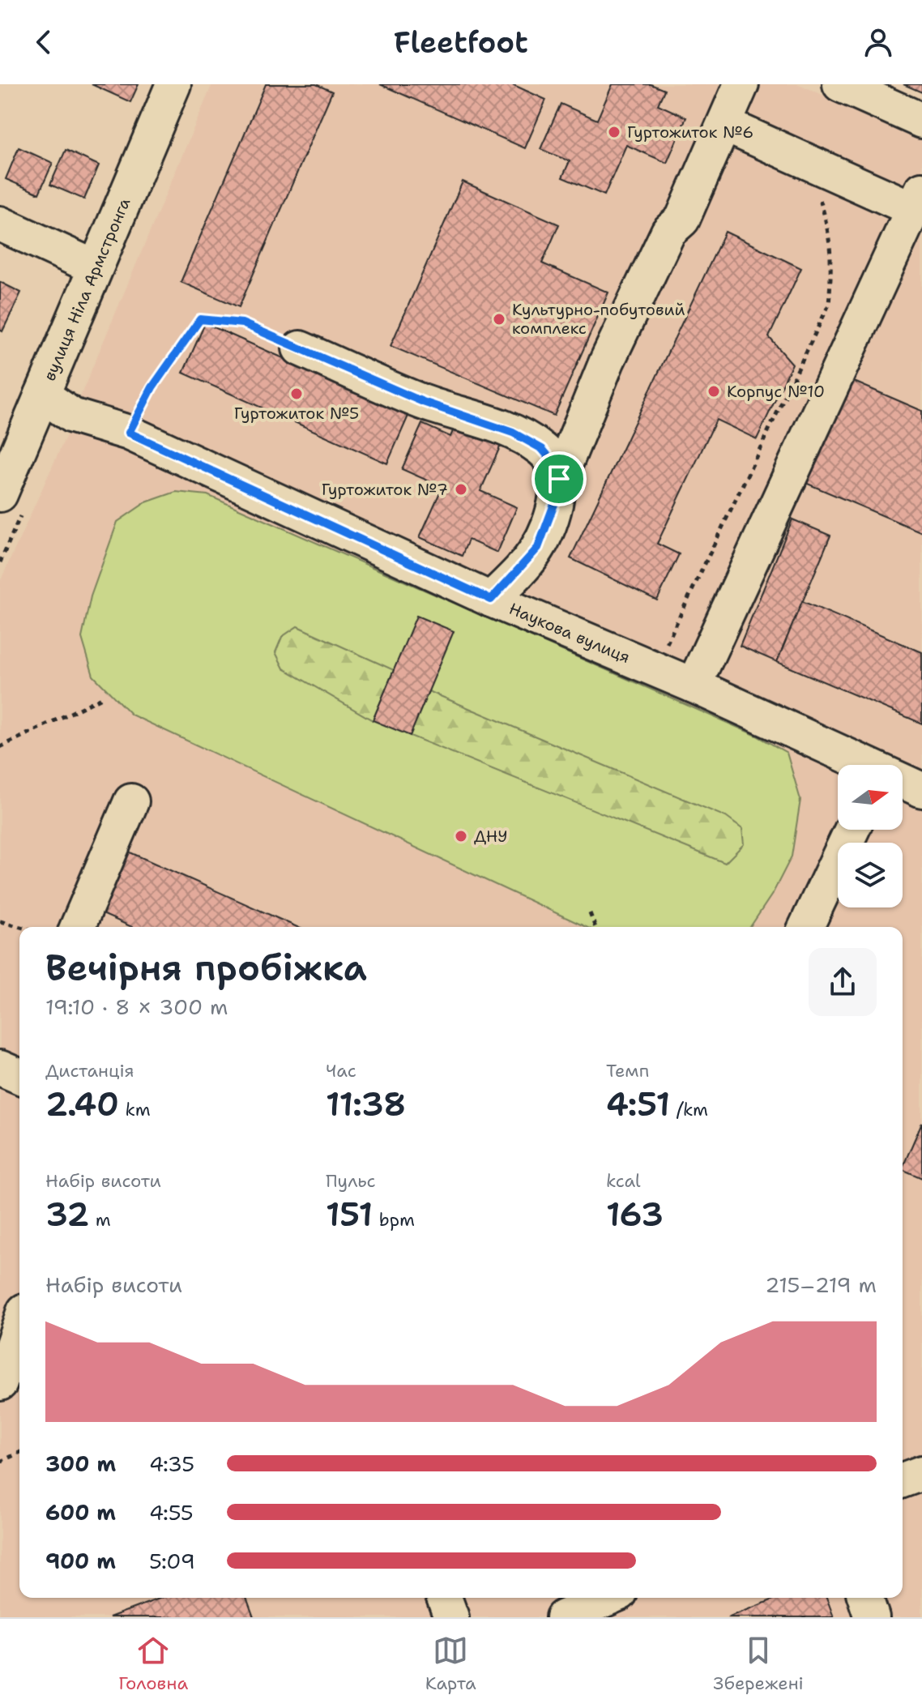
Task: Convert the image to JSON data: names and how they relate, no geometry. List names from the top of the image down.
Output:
{
  "streets": {
    "street": ["вулиця Ніла Армстронга", "Наукова вулиця"]
  },
  "crossings": [
    ["вулиця Ніла Армстронга", "Наукова вулиця"]
  ],
  "places": [
    "Гуртожиток №6",
    "Культурно-побутовий комплекс",
    "Корпус №10",
    "Гуртожиток №5",
    "Гуртожиток №7",
    "ДНУ"
  ],
  "north": "right",
  "page": {
    "header": "Fleetfoot",
    "heading": ["Вечірня пробіжка", "19:10 · 8 × 300 m"],
    "stats": [
      ["Дистанція", "2.40 km"],
      ["Час", "11:38"],
      ["Темп", "4:51 /km"],
      ["Набір висоти", "32 m"],
      ["Пульс", "151 bpm"],
      ["kcal", "163"]
    ],
    "chart": ["Набір висоти", "215–219 m"],
    "list": [
      {
        "name": "300 m",
        "note": "4:35"
      },
      {
        "name": "600 m",
        "note": "4:55"
      },
      {
        "name": "900 m",
        "note": "5:09"
      }
    ],
    "tabs": ["Головна", "Карта", "Збережені"]
  }
}
